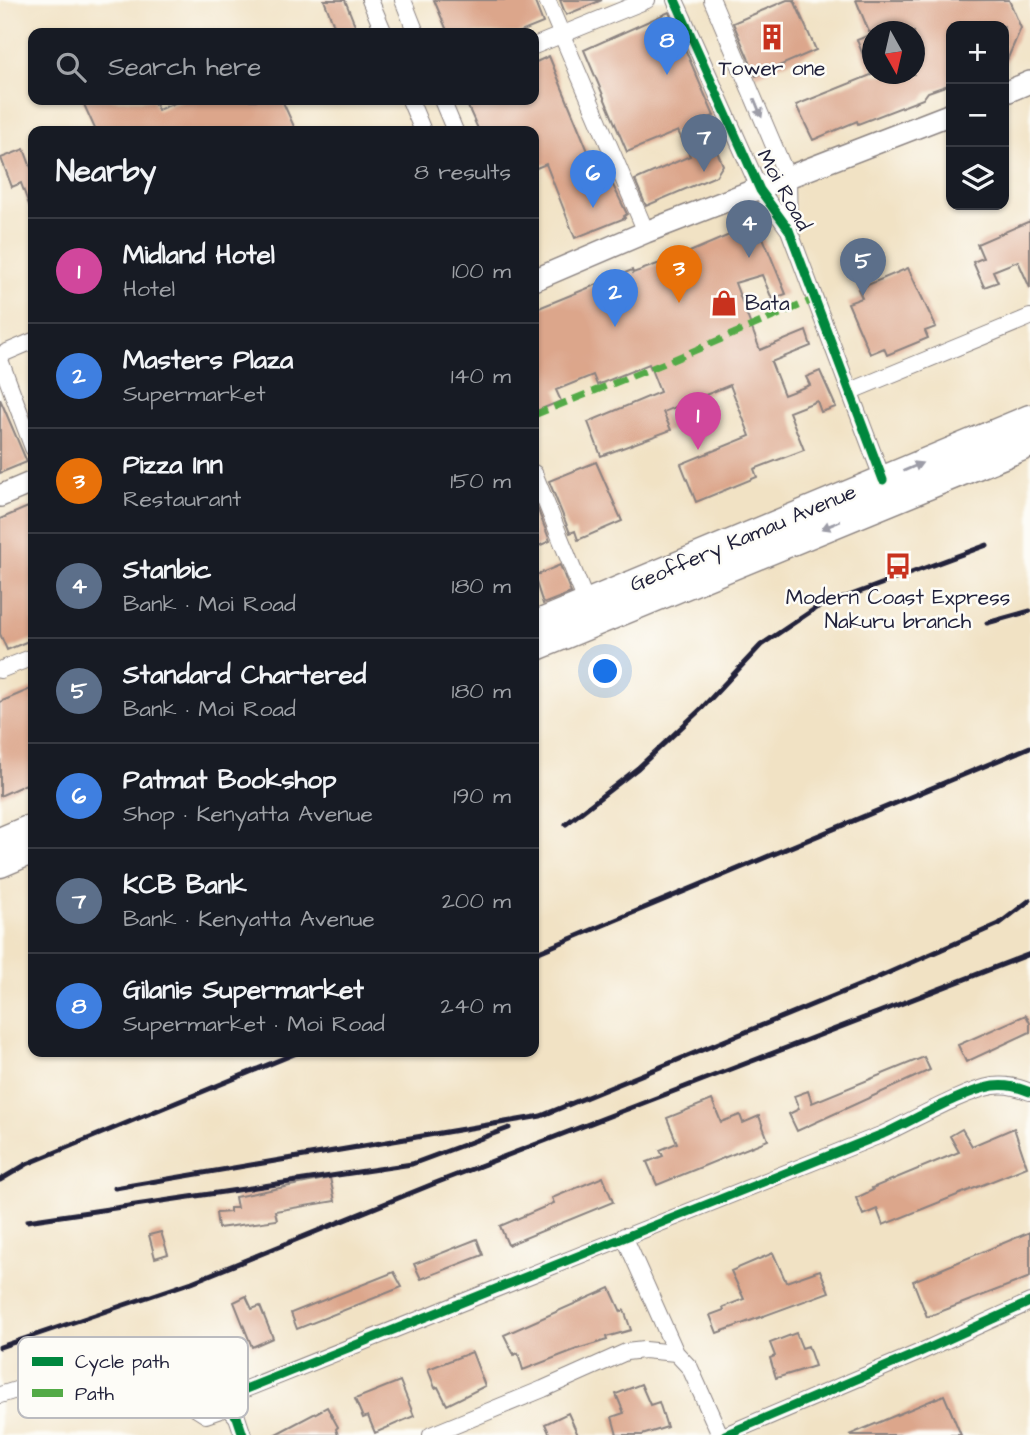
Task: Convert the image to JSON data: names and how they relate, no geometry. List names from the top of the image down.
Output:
{
  "streets": {
    "highway": ["Geoffery Kamau Avenue"],
    "street": ["Moi Road"]
  },
  "crossings": [
    ["Moi Road", "Geoffery Kamau Avenue"]
  ],
  "places": {
    "building": ["Tower one"],
    "shop": ["Bata"],
    "bus stop": ["Modern Coast Express Nakuru branch"]
  },
  "legend": ["Cycle path", "Path"],
  "north": "bottom",
  "page": {
    "pins": [
      "8",
      "7",
      "6",
      "4",
      "5",
      "3",
      "2",
      "1"
    ],
    "map_buttons": ["+", "−"],
    "search": "Search here",
    "heading": ["Nearby", "8 results"],
    "list": [
      {
        "mark": "1",
        "name": "Midland Hotel",
        "note": "Hotel",
        "value": "100 m"
      },
      {
        "mark": "2",
        "name": "Masters Plaza",
        "note": "Supermarket",
        "value": "140 m"
      },
      {
        "mark": "3",
        "name": "Pizza Inn",
        "note": "Restaurant",
        "value": "150 m"
      },
      {
        "mark": "4",
        "name": "Stanbic",
        "note": "Bank · Moi Road",
        "value": "180 m"
      },
      {
        "mark": "5",
        "name": "Standard Chartered",
        "note": "Bank · Moi Road",
        "value": "180 m"
      },
      {
        "mark": "6",
        "name": "Patmat Bookshop",
        "note": "Shop · Kenyatta Avenue",
        "value": "190 m"
      },
      {
        "mark": "7",
        "name": "KCB Bank",
        "note": "Bank · Kenyatta Avenue",
        "value": "200 m"
      },
      {
        "mark": "8",
        "name": "Gilanis Supermarket",
        "note": "Supermarket · Moi Road",
        "value": "240 m"
      }
    ]
  }
}
